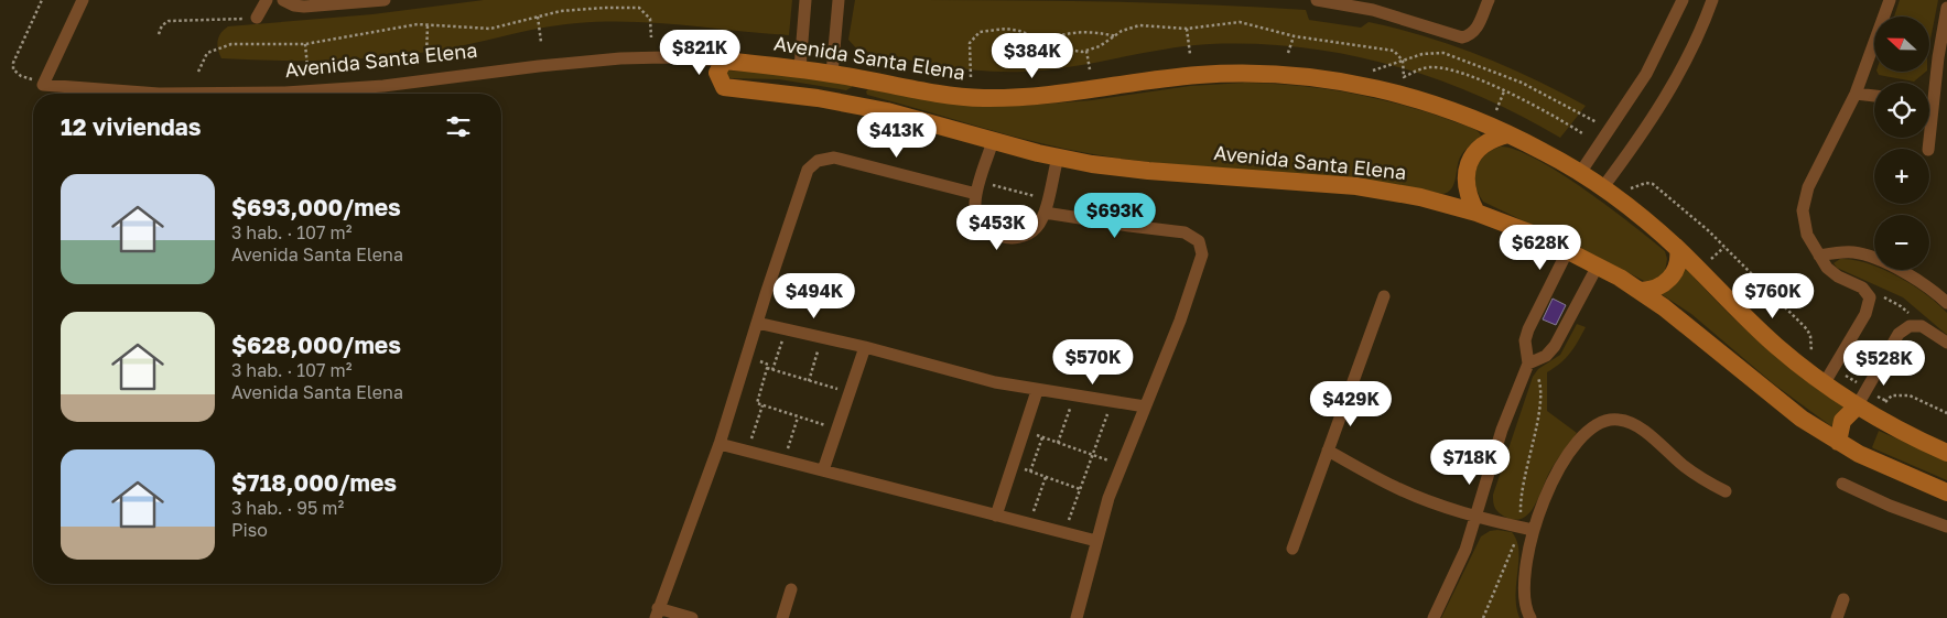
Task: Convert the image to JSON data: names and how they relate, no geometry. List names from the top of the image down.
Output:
{
  "streets": {
    "street": ["Avenida Santa Elena"]
  },
  "north": "left",
  "page": {
    "map_buttons": ["+", "−"],
    "price": [
      "$821K",
      "$384K",
      "$413K",
      "$693K",
      "$453K",
      "$628K",
      "$494K",
      "$760K",
      "$570K",
      "$528K",
      "$429K",
      "$718K"
    ],
    "heading": "12 viviendas",
    "list": [
      {
        "name": "$693,000/mes",
        "note": "3 hab. · 107 m² · Avenida Santa Elena"
      },
      {
        "name": "$628,000/mes",
        "note": "3 hab. · 107 m² · Avenida Santa Elena"
      },
      {
        "name": "$718,000/mes",
        "note": "3 hab. · 95 m² · Piso"
      }
    ]
  }
}
